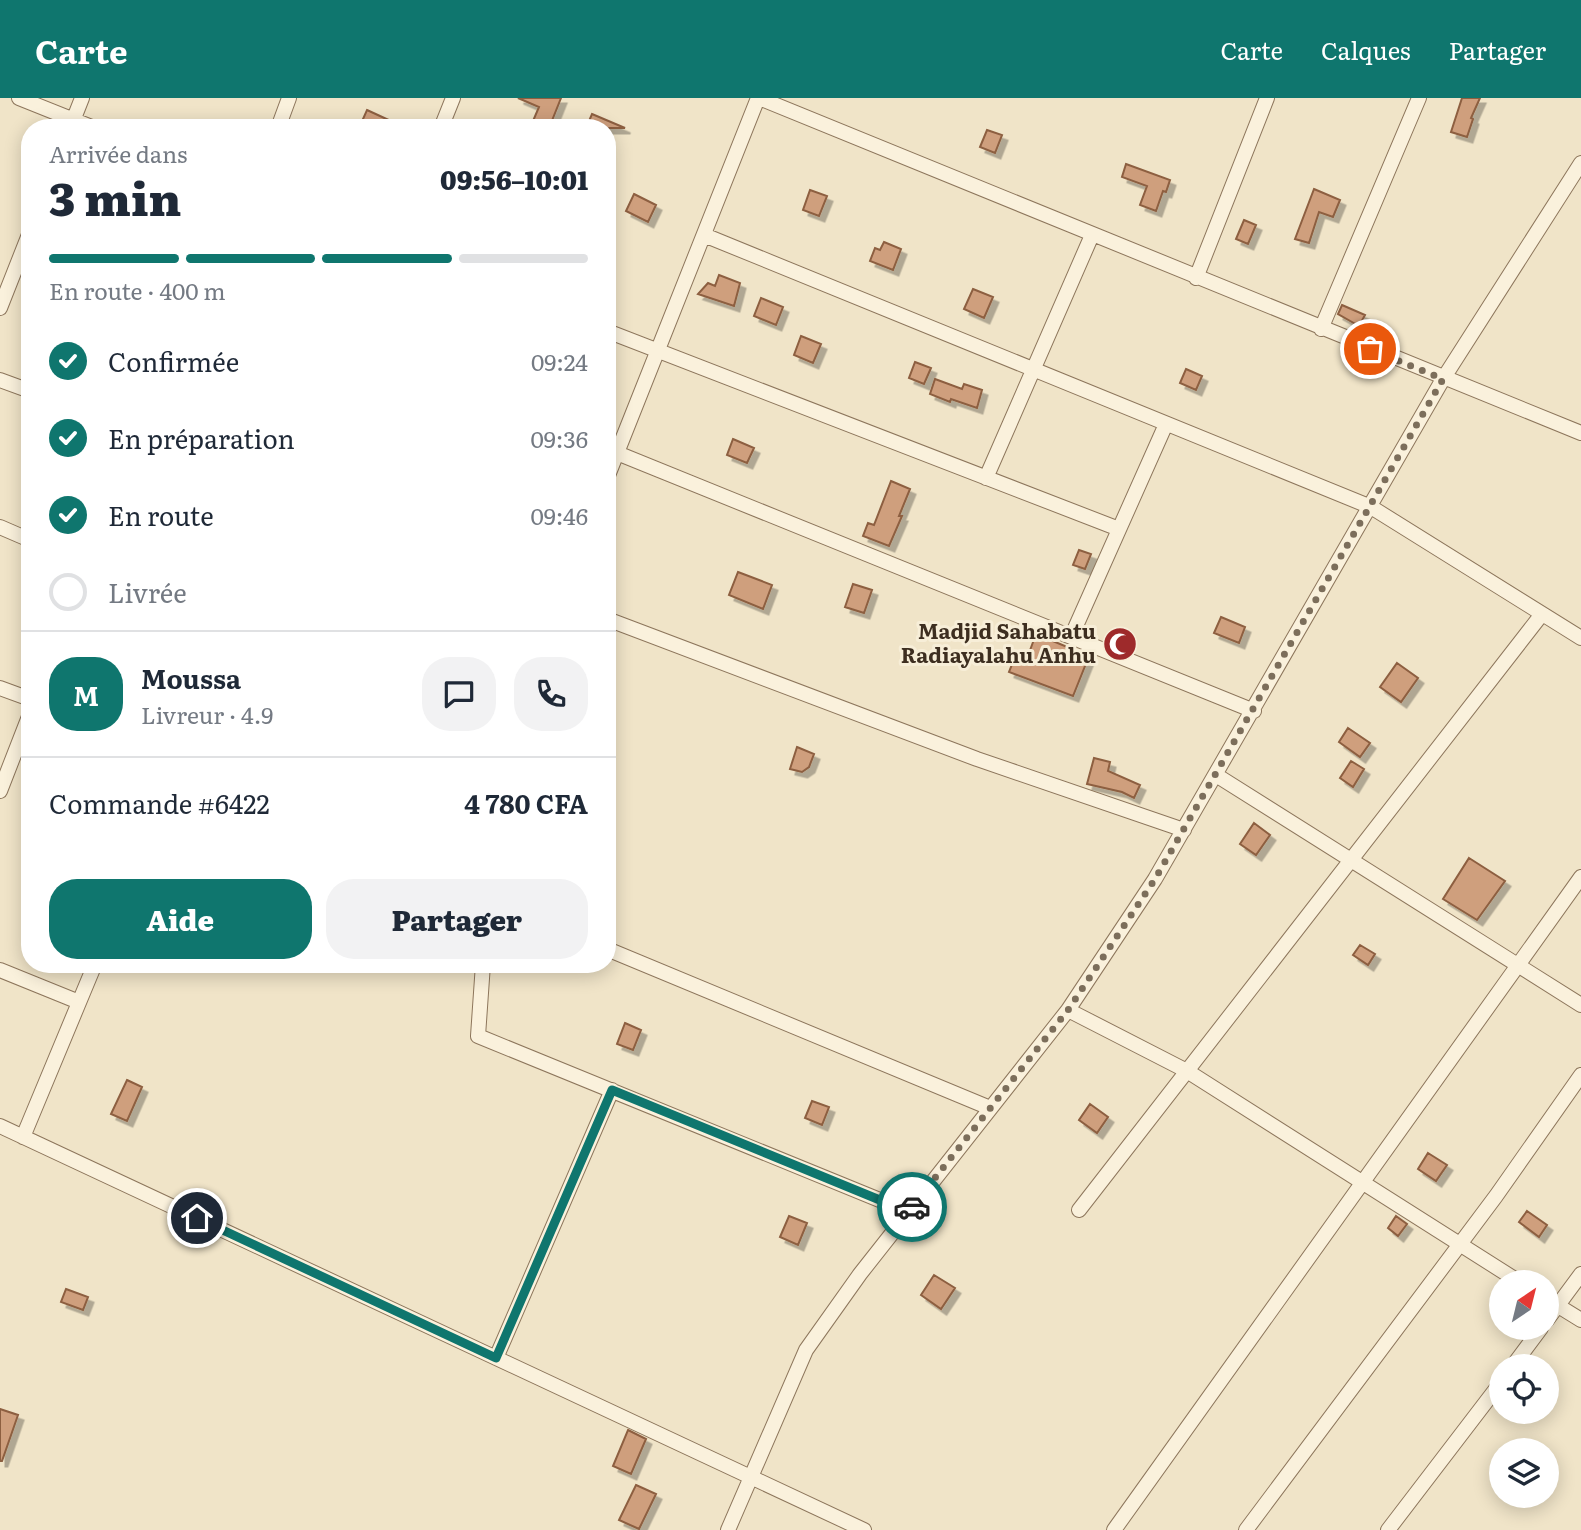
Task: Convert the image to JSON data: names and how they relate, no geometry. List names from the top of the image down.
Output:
{
  "places": {
    "mosque": ["Madjid Sahabatu Radiayalahu Anhu"]
  },
  "north": "top right",
  "page": {
    "header": "Carte",
    "nav": ["Carte", "Calques", "Partager"],
    "heading": ["3 min", "Arrivée dans", "09:56–10:01"],
    "panel": [
      "Moussa",
      "Livreur · 4.9",
      "Commande #6422",
      "4 780 CFA"
    ],
    "bar": "En route · 400 m",
    "list": [
      ["Confirmée", "09:24"],
      ["En préparation", "09:36"],
      ["En route", "09:46"],
      "Livrée"
    ],
    "round": "M",
    "buttons": ["Aide", "Partager"]
  }
}
